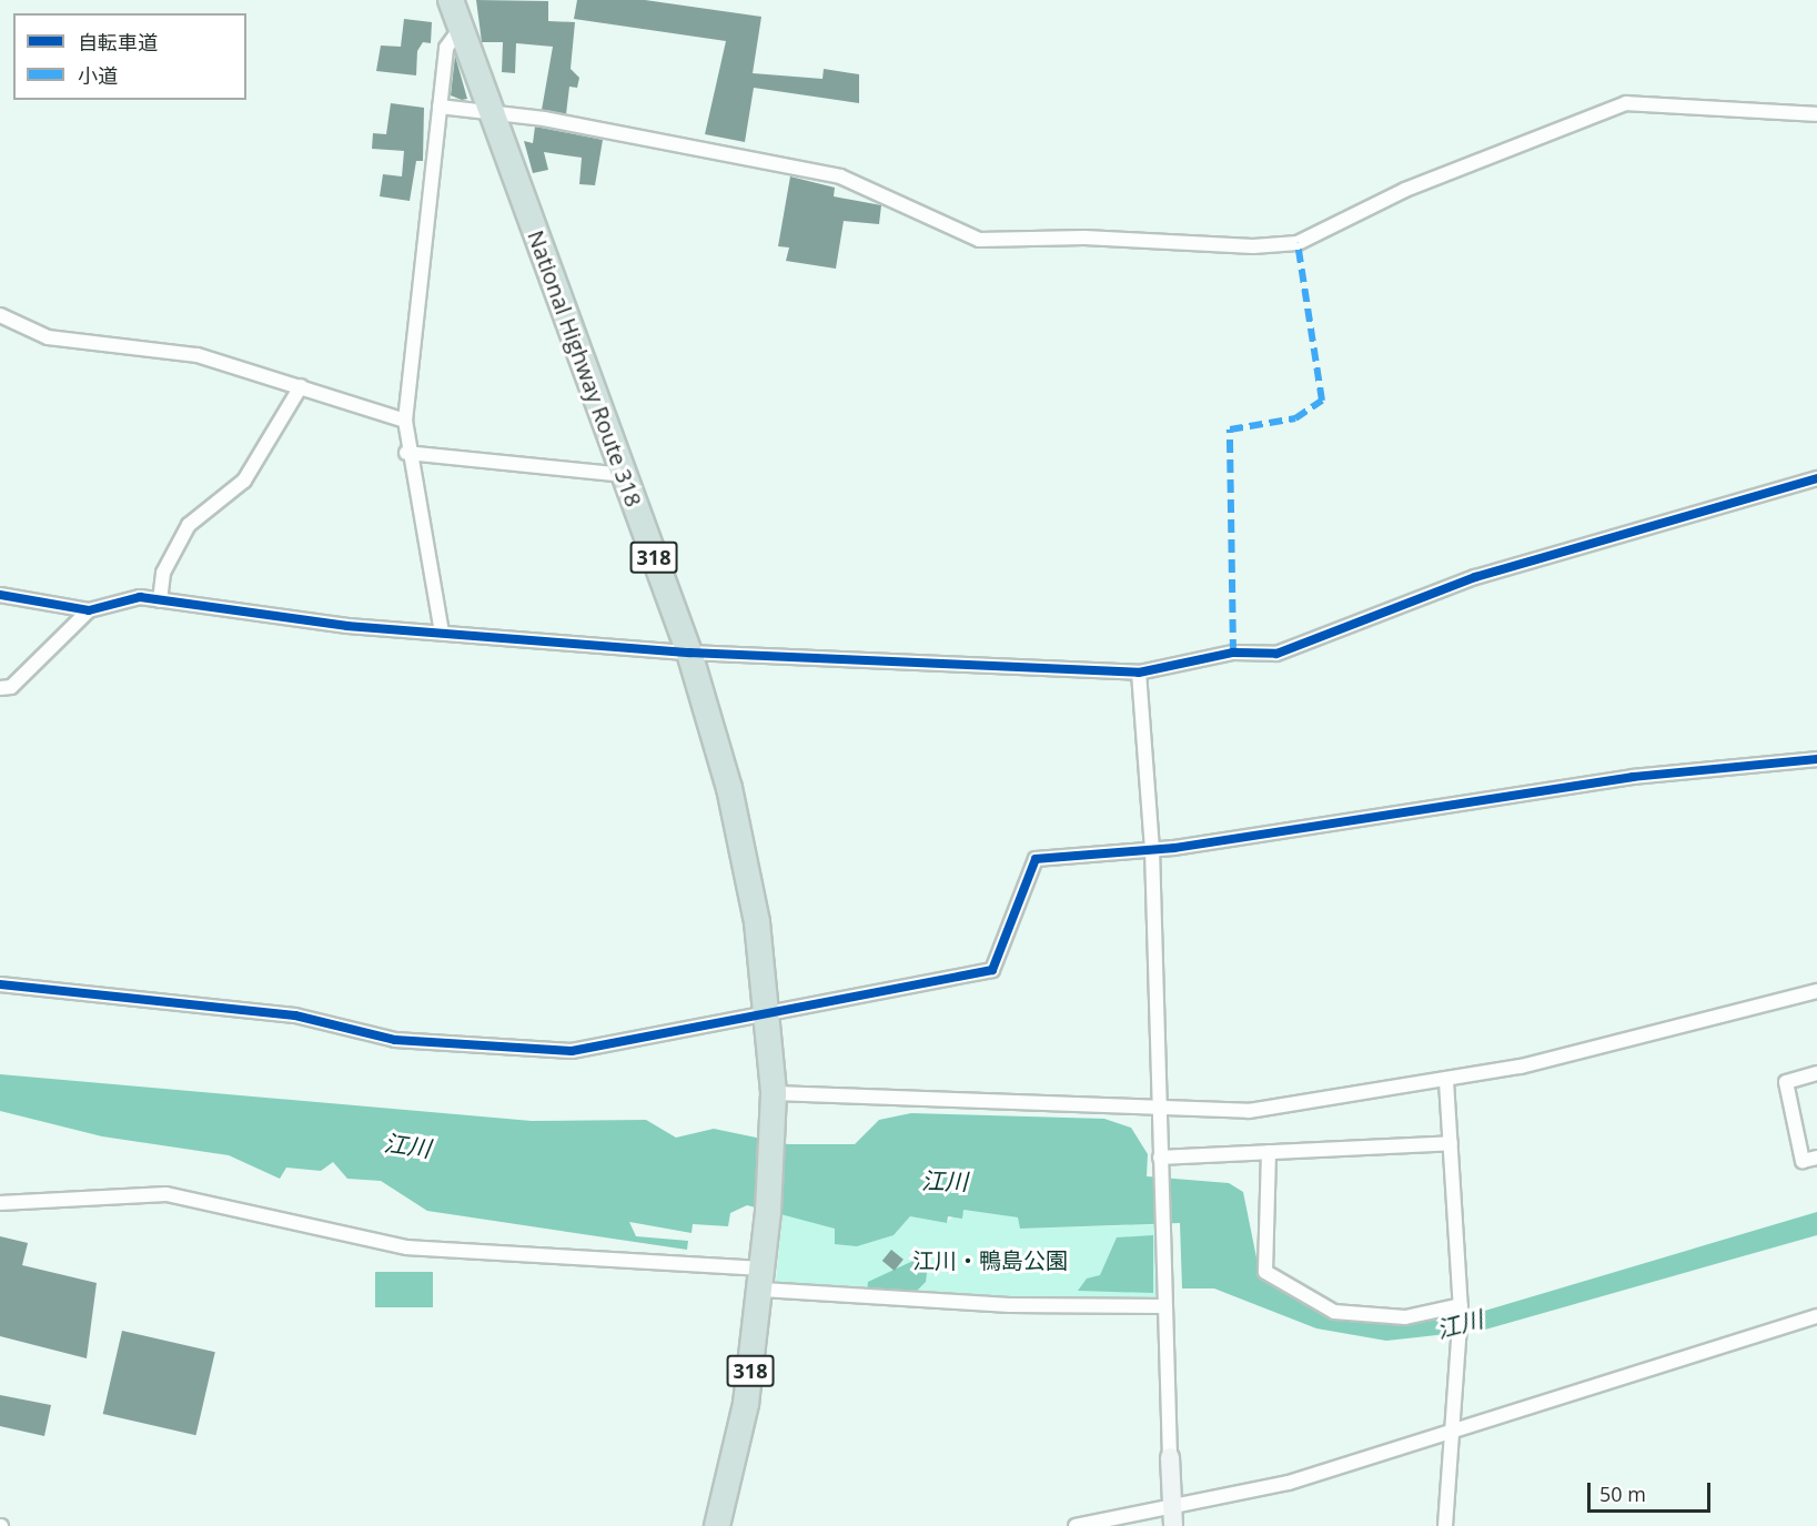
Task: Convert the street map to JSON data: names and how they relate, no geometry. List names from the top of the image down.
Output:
{
  "streets": {
    "highway": ["National Highway Route 318", "318"]
  },
  "water": ["江川"],
  "parks": ["江川・鴨島公園"],
  "legend": ["自転車道", "小道"],
  "scale_bar": "50 m"
}
